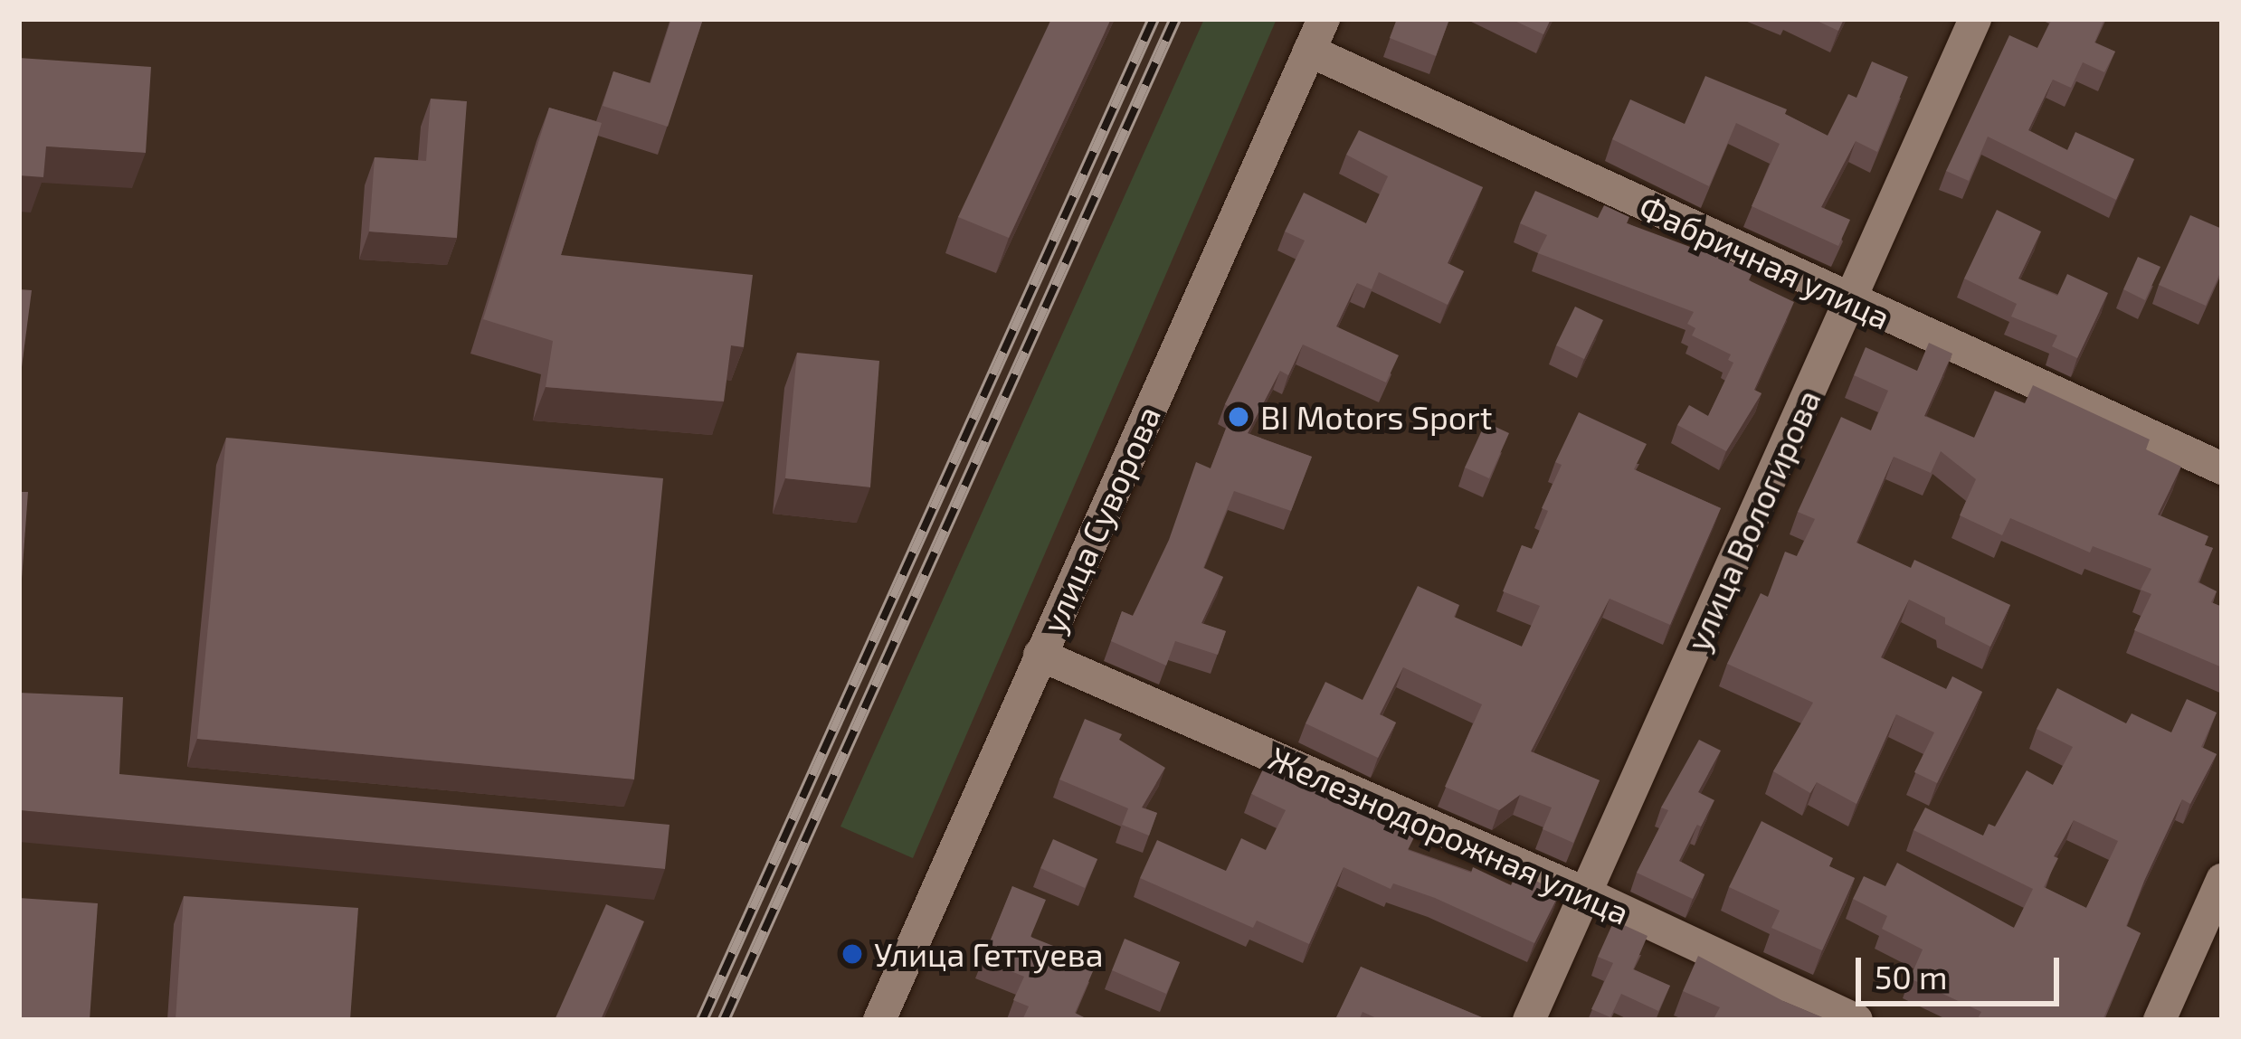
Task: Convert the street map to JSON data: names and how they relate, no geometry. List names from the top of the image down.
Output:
{
  "streets": {
    "street": [
      "Фабричная улица",
      "улица Суворова",
      "улица Вологирова",
      "Железнодорожная улица"
    ]
  },
  "crossings": [
    ["Фабричная улица", "улица Суворова"],
    ["Фабричная улица", "улица Вологирова"],
    ["улица Суворова", "Железнодорожная улица"],
    ["улица Вологирова", "Железнодорожная улица"]
  ],
  "places": ["BI Motors Sport", "Улица Геттуева"],
  "scale_bar": "50 m"
}
